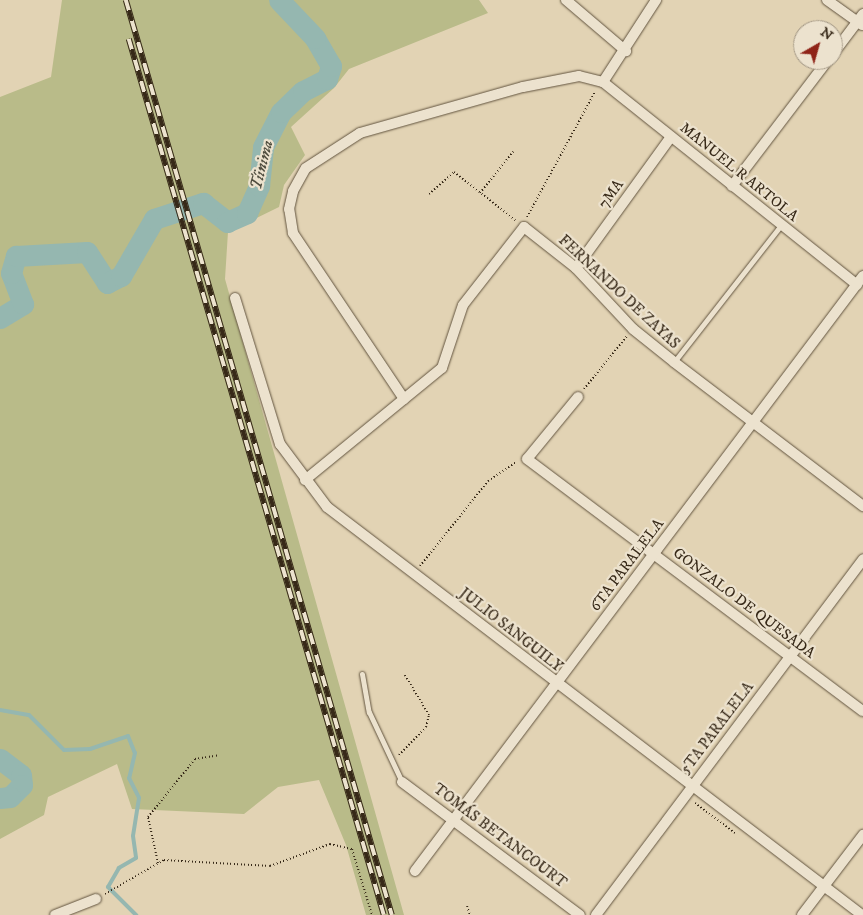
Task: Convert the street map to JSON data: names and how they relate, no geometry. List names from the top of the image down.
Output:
{
  "streets": {
    "street": [
      "MANUEL R ARTOLA",
      "7MA",
      "FERNANDO DE ZAYAS",
      "6TA PARALELA",
      "GONZALO DE QUESADA",
      "JULIO SANGUILY",
      "5TA PARALELA",
      "TOMÁS BETANCOURT"
    ]
  },
  "crossings": [
    ["MANUEL R ARTOLA", "7MA"],
    ["MANUEL R ARTOLA", "6TA PARALELA"],
    ["7MA", "FERNANDO DE ZAYAS"],
    ["FERNANDO DE ZAYAS", "6TA PARALELA"],
    ["6TA PARALELA", "GONZALO DE QUESADA"],
    ["6TA PARALELA", "JULIO SANGUILY"],
    ["6TA PARALELA", "TOMÁS BETANCOURT"],
    ["GONZALO DE QUESADA", "5TA PARALELA"],
    ["JULIO SANGUILY", "5TA PARALELA"]
  ],
  "water": ["Tíinima"],
  "north": "top right"
}
